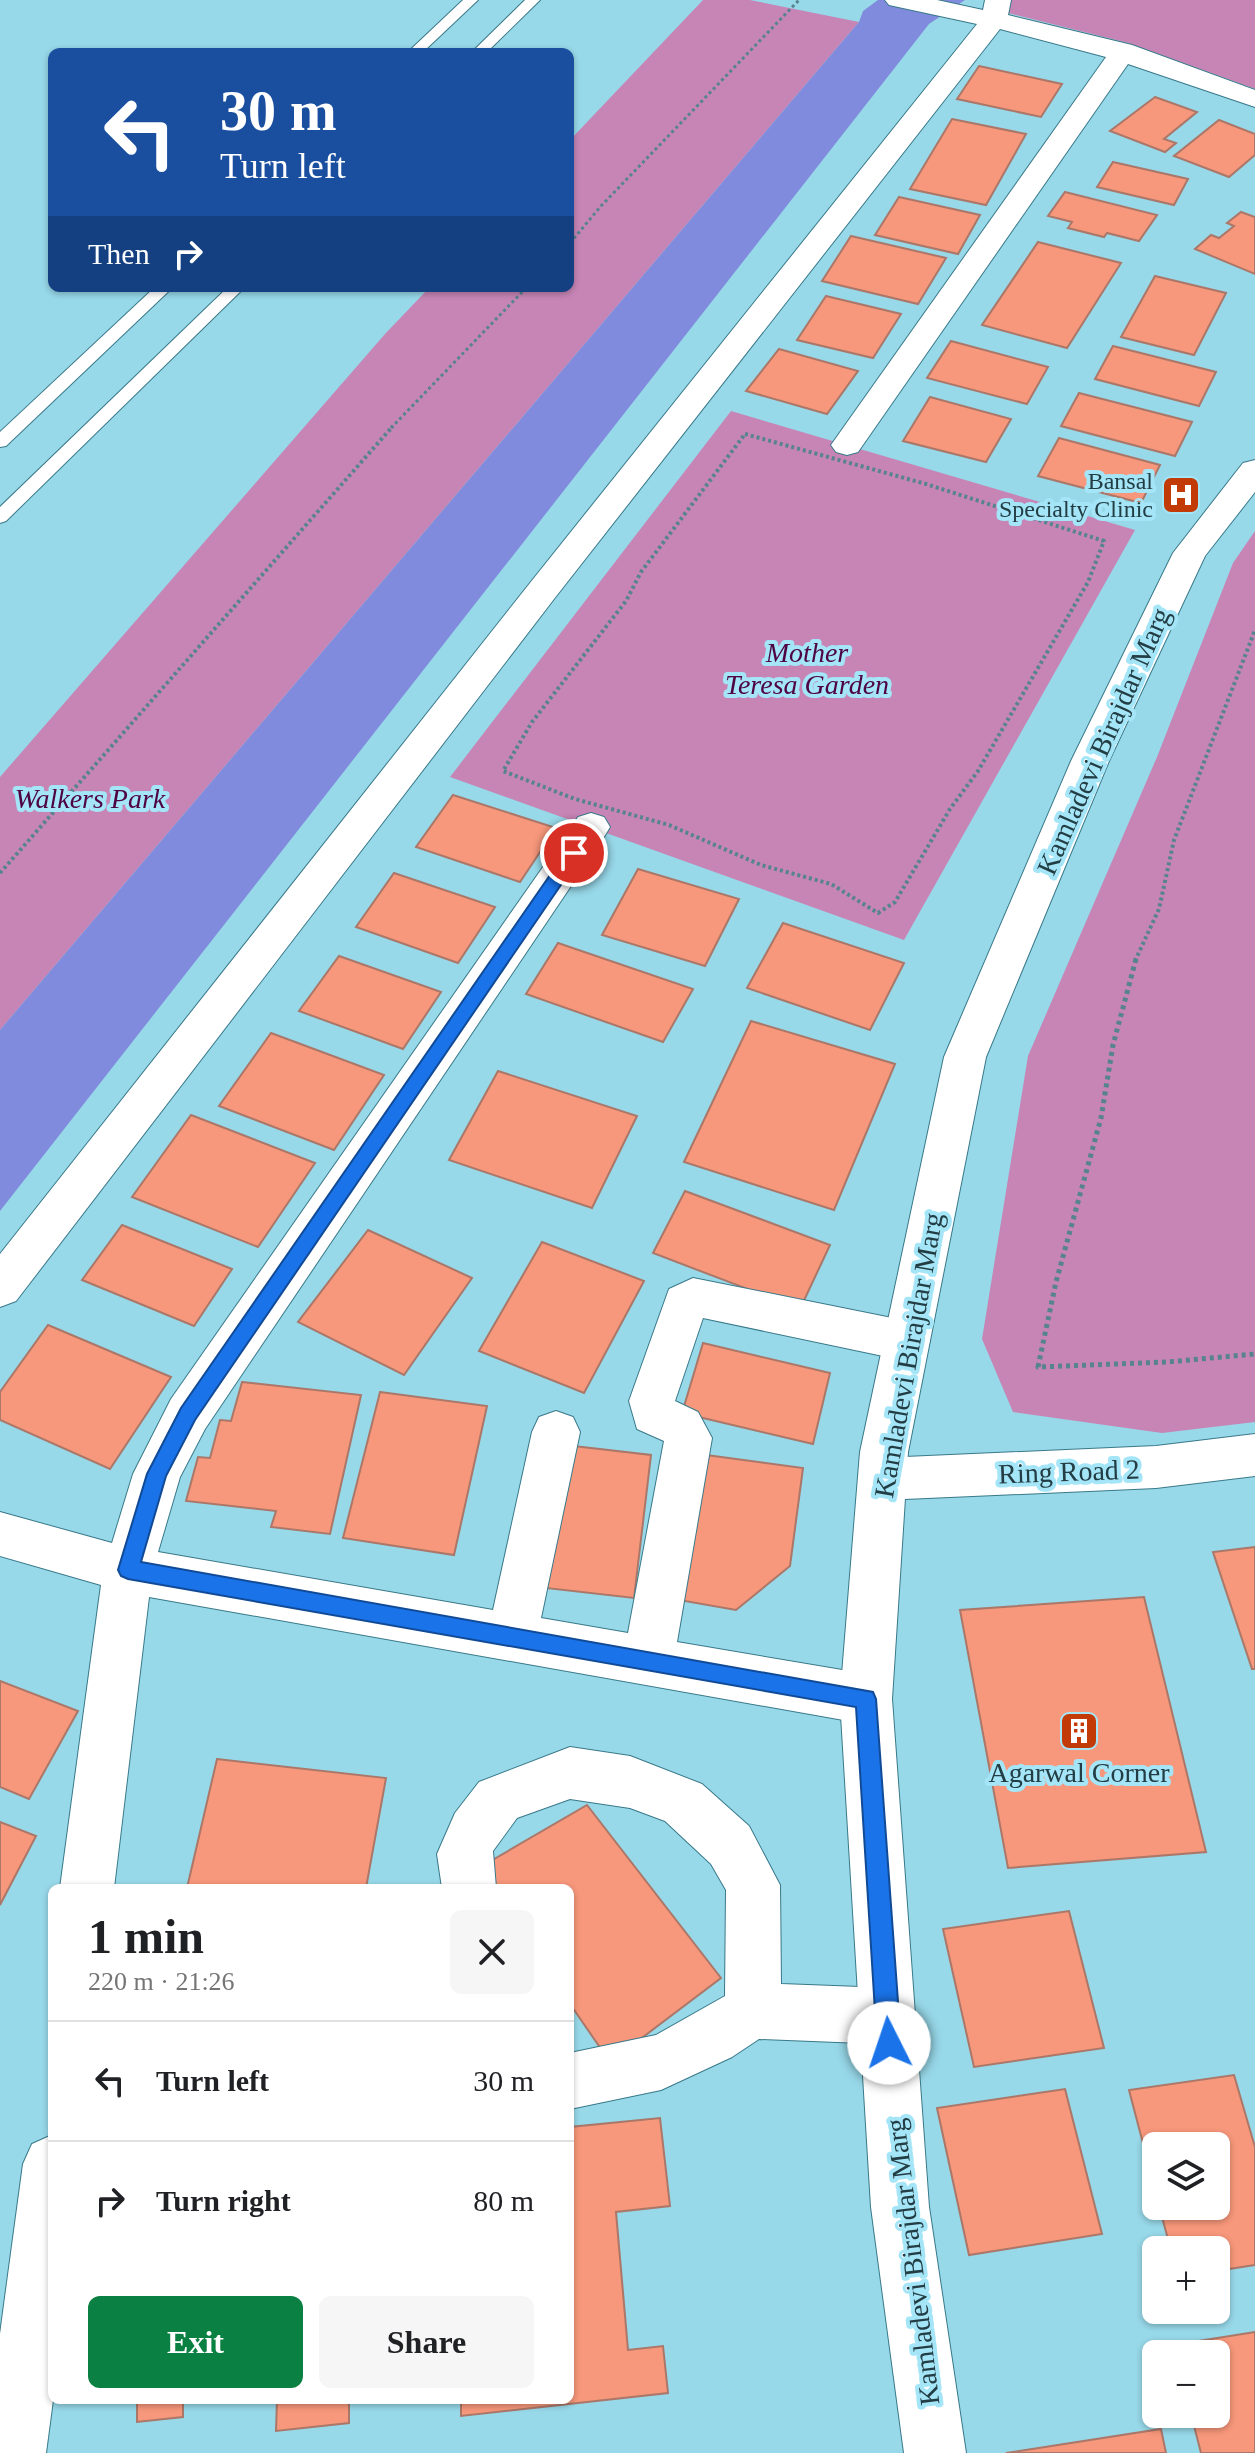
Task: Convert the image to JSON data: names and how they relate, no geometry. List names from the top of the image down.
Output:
{
  "streets": {
    "street": ["Kamladevi Birajdar Marg", "Ring Road 2"]
  },
  "crossings": [
    ["Kamladevi Birajdar Marg", "Ring Road 2"]
  ],
  "parks": ["Mother Teresa Garden", "Walkers Park"],
  "places": {
    "hospital": ["Bansal Specialty Clinic"],
    "building": ["Agarwal Corner"]
  },
  "page": {
    "turn": ["30 m", "Turn left"],
    "then": "Then",
    "heading": ["1 min", "220 m · 21:26"],
    "list": [
      {
        "name": "Turn left",
        "value": "30 m"
      },
      {
        "name": "Turn right",
        "value": "80 m"
      }
    ],
    "map_buttons": ["+", "−"],
    "buttons": ["Exit", "Share"]
  }
}
